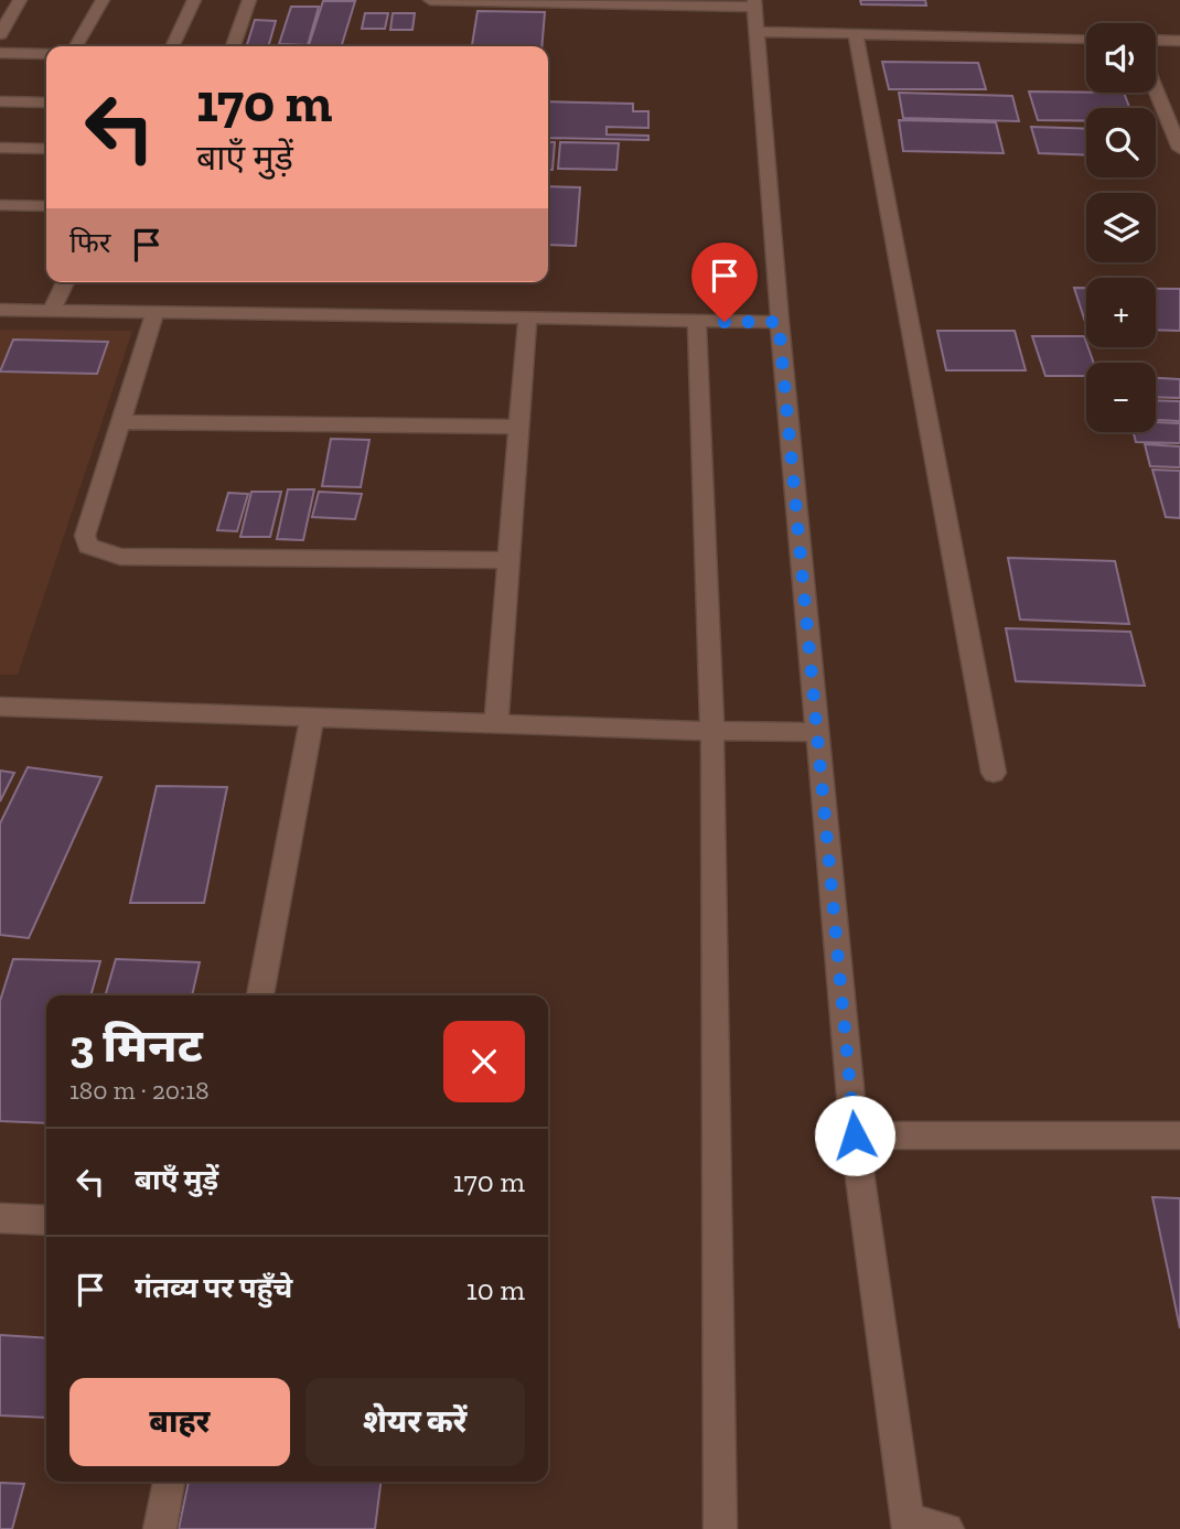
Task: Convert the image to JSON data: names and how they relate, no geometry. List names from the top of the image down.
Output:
{
  "page": {
    "map_buttons": ["+", "−"],
    "turn": ["170 m", "बाएँ मुड़ें"],
    "then": "फिर",
    "heading": ["3 मिनट", "180 m · 20:18"],
    "list": [
      {
        "name": "बाएँ मुड़ें",
        "value": "170 m"
      },
      {
        "name": "गंतव्य पर पहुँचे",
        "value": "10 m"
      }
    ],
    "buttons": ["बाहर", "शेयर करें"]
  }
}
